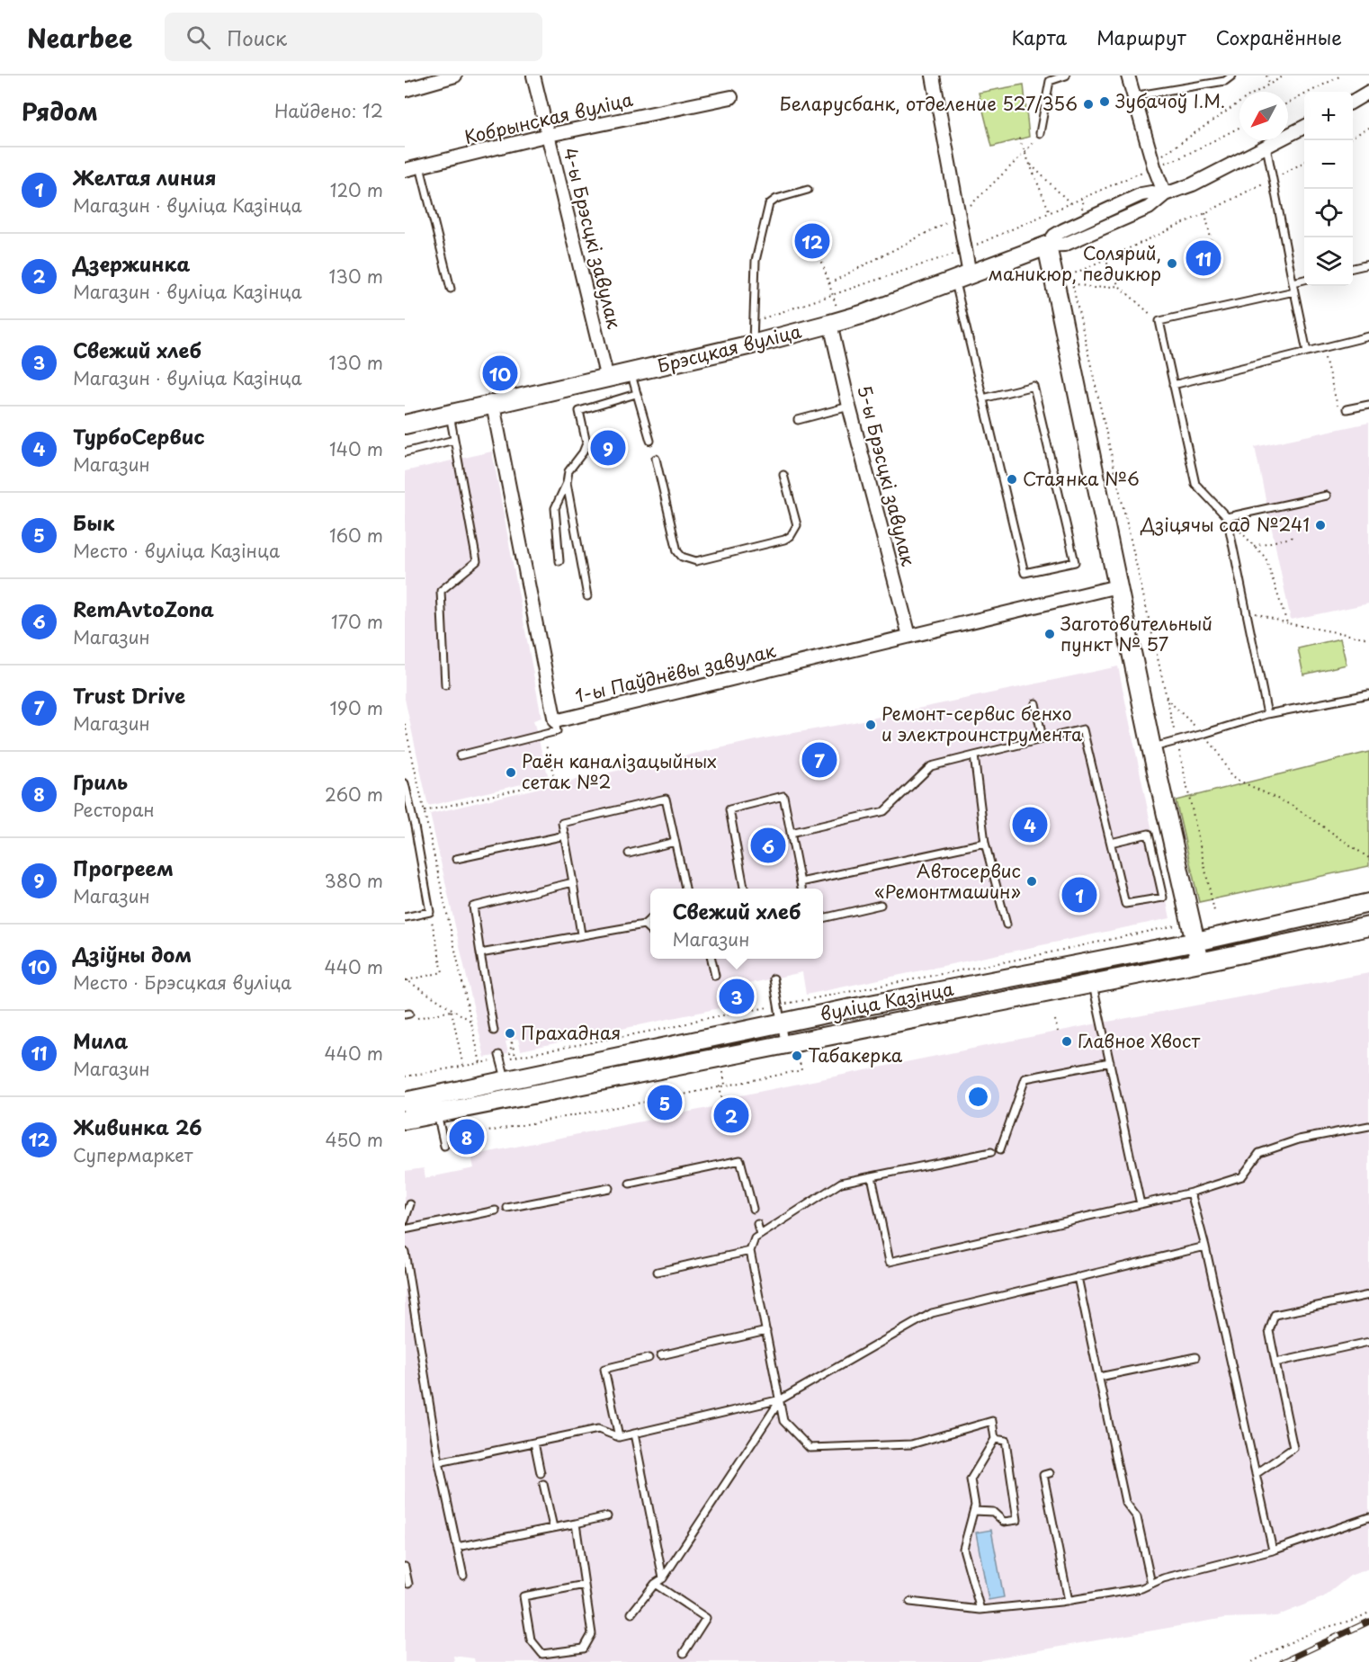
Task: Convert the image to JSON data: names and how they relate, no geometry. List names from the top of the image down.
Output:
{
  "streets": {
    "main road": ["Брэсцкая вуліца", "вуліца Казінца"],
    "street": [
      "Кобрынская вуліца",
      "4-ы Брэсцкі завулак",
      "5-ы Брэсцкі завулак",
      "1-ы Паўднёвы завулак"
    ]
  },
  "crossings": [
    ["Кобрынская вуліца", "4-ы Брэсцкі завулак"],
    ["4-ы Брэсцкі завулак", "Брэсцкая вуліца"],
    ["Брэсцкая вуліца", "5-ы Брэсцкі завулак"],
    ["Брэсцкая вуліца", "1-ы Паўднёвы завулак"],
    ["5-ы Брэсцкі завулак", "1-ы Паўднёвы завулак"]
  ],
  "places": [
    "Зубачоў І.М.",
    "Беларусбанк, отделение 527/356",
    "Солярий, маникюр, педикюр",
    "Стаянка №6",
    "Дзіцячы сад №241",
    "Заготовительный пункт № 57",
    "Ремонт-сервис бенхо и электроинструмента",
    "Раён каналізацыйных сетак №2",
    "Автосервис «Ремонтмашин»",
    "Прахадная",
    "Главное Хвост",
    "Табакерка"
  ],
  "north": "bottom left",
  "page": {
    "header": "Nearbee",
    "search": "Поиск",
    "nav": ["Карта", "Маршрут", "Сохранённые"],
    "heading": ["Рядом", "Найдено: 12"],
    "map_buttons": ["+", "−"],
    "list": [
      {
        "mark": "1",
        "name": "Желтая линия",
        "note": "Магазин · вуліца Казінца",
        "value": "120 m"
      },
      {
        "mark": "2",
        "name": "Дзержинка",
        "note": "Магазин · вуліца Казінца",
        "value": "130 m"
      },
      {
        "mark": "3",
        "name": "Свежий хлеб",
        "note": "Магазин · вуліца Казінца",
        "value": "130 m"
      },
      {
        "mark": "4",
        "name": "ТурбоСервис",
        "note": "Магазин",
        "value": "140 m"
      },
      {
        "mark": "5",
        "name": "Бык",
        "note": "Место · вуліца Казінца",
        "value": "160 m"
      },
      {
        "mark": "6",
        "name": "RemAvtoZona",
        "note": "Магазин",
        "value": "170 m"
      },
      {
        "mark": "7",
        "name": "Trust Drive",
        "note": "Магазин",
        "value": "190 m"
      },
      {
        "mark": "8",
        "name": "Гриль",
        "note": "Ресторан",
        "value": "260 m"
      },
      {
        "mark": "9",
        "name": "Прогреем",
        "note": "Магазин",
        "value": "380 m"
      },
      {
        "mark": "10",
        "name": "Дзіўны дом",
        "note": "Место · Брэсцкая вуліца",
        "value": "440 m"
      },
      {
        "mark": "11",
        "name": "Мила",
        "note": "Магазин",
        "value": "440 m"
      },
      {
        "mark": "12",
        "name": "Живинка 26",
        "note": "Супермаркет",
        "value": "450 m"
      }
    ],
    "pins": [
      "12",
      "11",
      "10",
      "9",
      "7",
      "4",
      "6",
      "1",
      "3",
      "5",
      "2",
      "8"
    ],
    "popup": ["Свежий хлеб", "Магазин"]
  }
}
